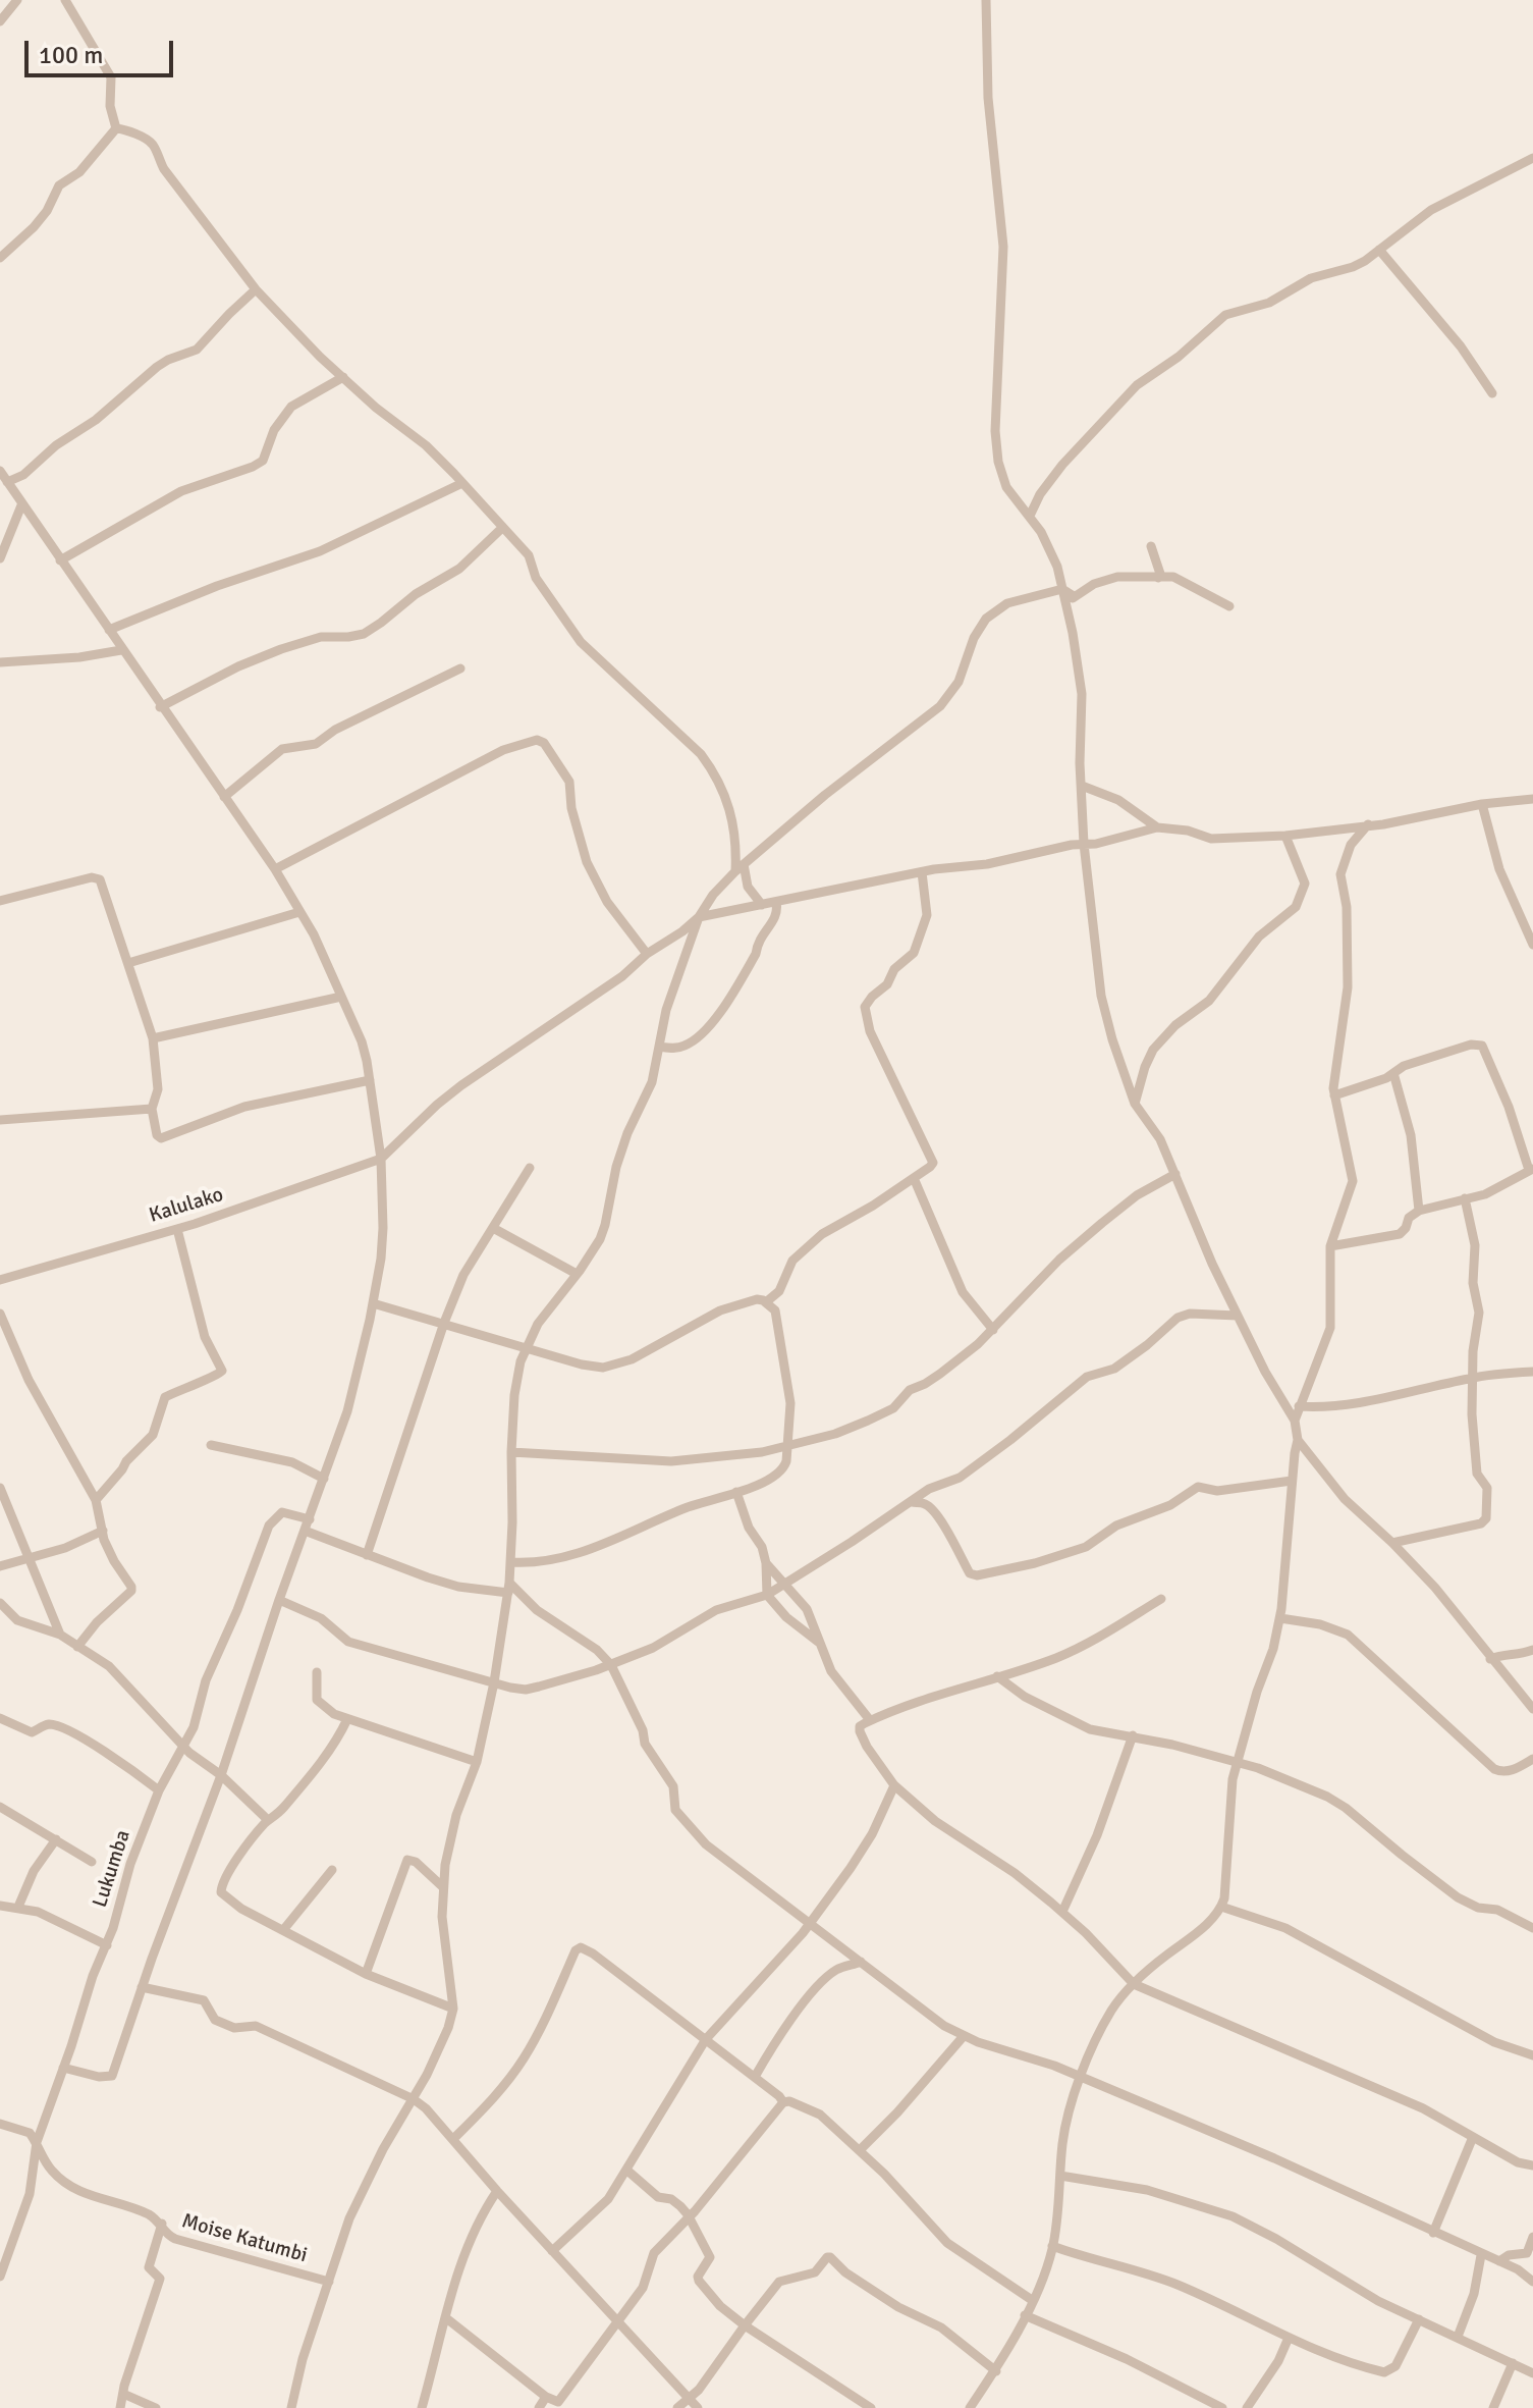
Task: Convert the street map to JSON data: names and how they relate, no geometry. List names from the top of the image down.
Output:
{
  "streets": {
    "street": ["Kalulako", "Lukumba", "Moise Katumbi"]
  },
  "crossings": [
    ["Lukumba", "Moise Katumbi"]
  ],
  "scale_bar": "100 m"
}
